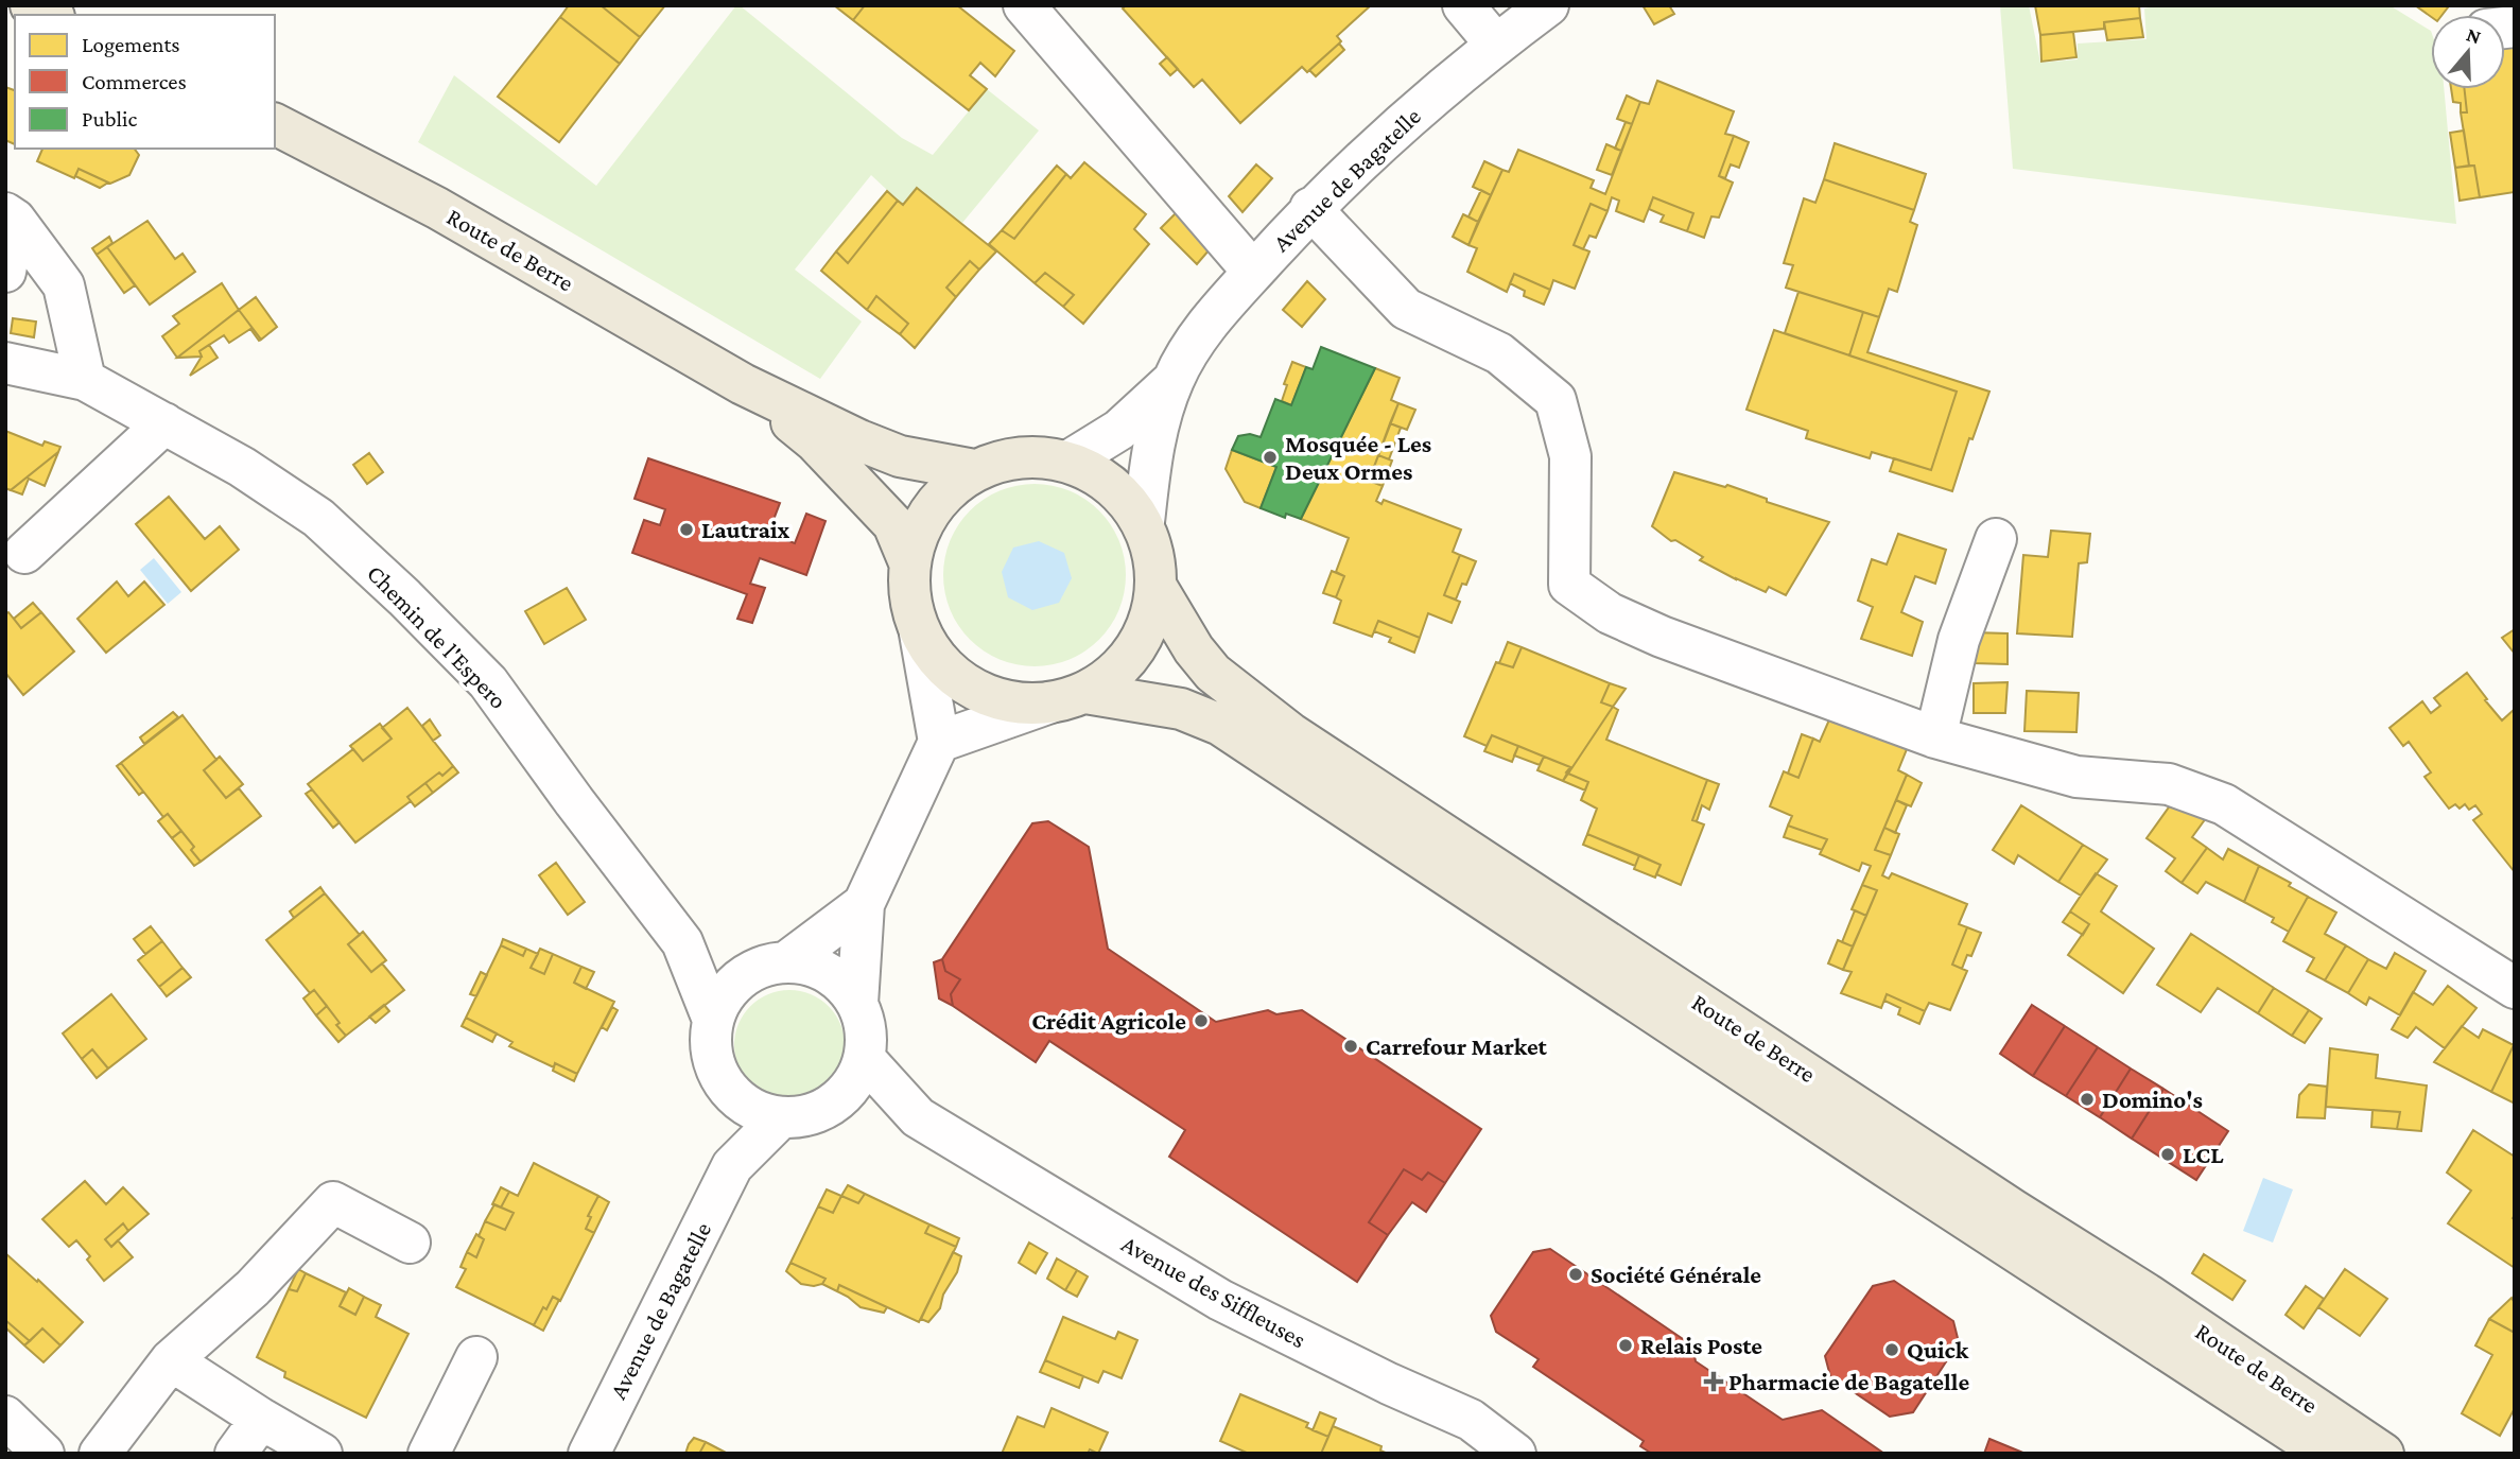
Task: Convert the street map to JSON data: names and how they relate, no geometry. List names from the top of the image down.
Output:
{
  "streets": {
    "main road": ["Route de Berre"],
    "street": ["Avenue de Bagatelle", "Chemin de l'Espero", "Avenue des Siffleuses"]
  },
  "crossings": [
    ["Avenue de Bagatelle", "Route de Berre"],
    ["Avenue de Bagatelle", "Chemin de l'Espero"],
    ["Avenue de Bagatelle", "Avenue des Siffleuses"],
    ["Chemin de l'Espero", "Avenue des Siffleuses"]
  ],
  "places": {
    "other": [
      "Mosquée - Les Deux Ormes",
      "Lautraix",
      "Crédit Agricole",
      "Carrefour Market",
      "Domino's",
      "LCL",
      "Société Générale",
      "Relais Poste",
      "Quick"
    ],
    "health": ["Pharmacie de Bagatelle"]
  },
  "legend": ["Logements", "Commerces", "Public"],
  "north": "top"
}
